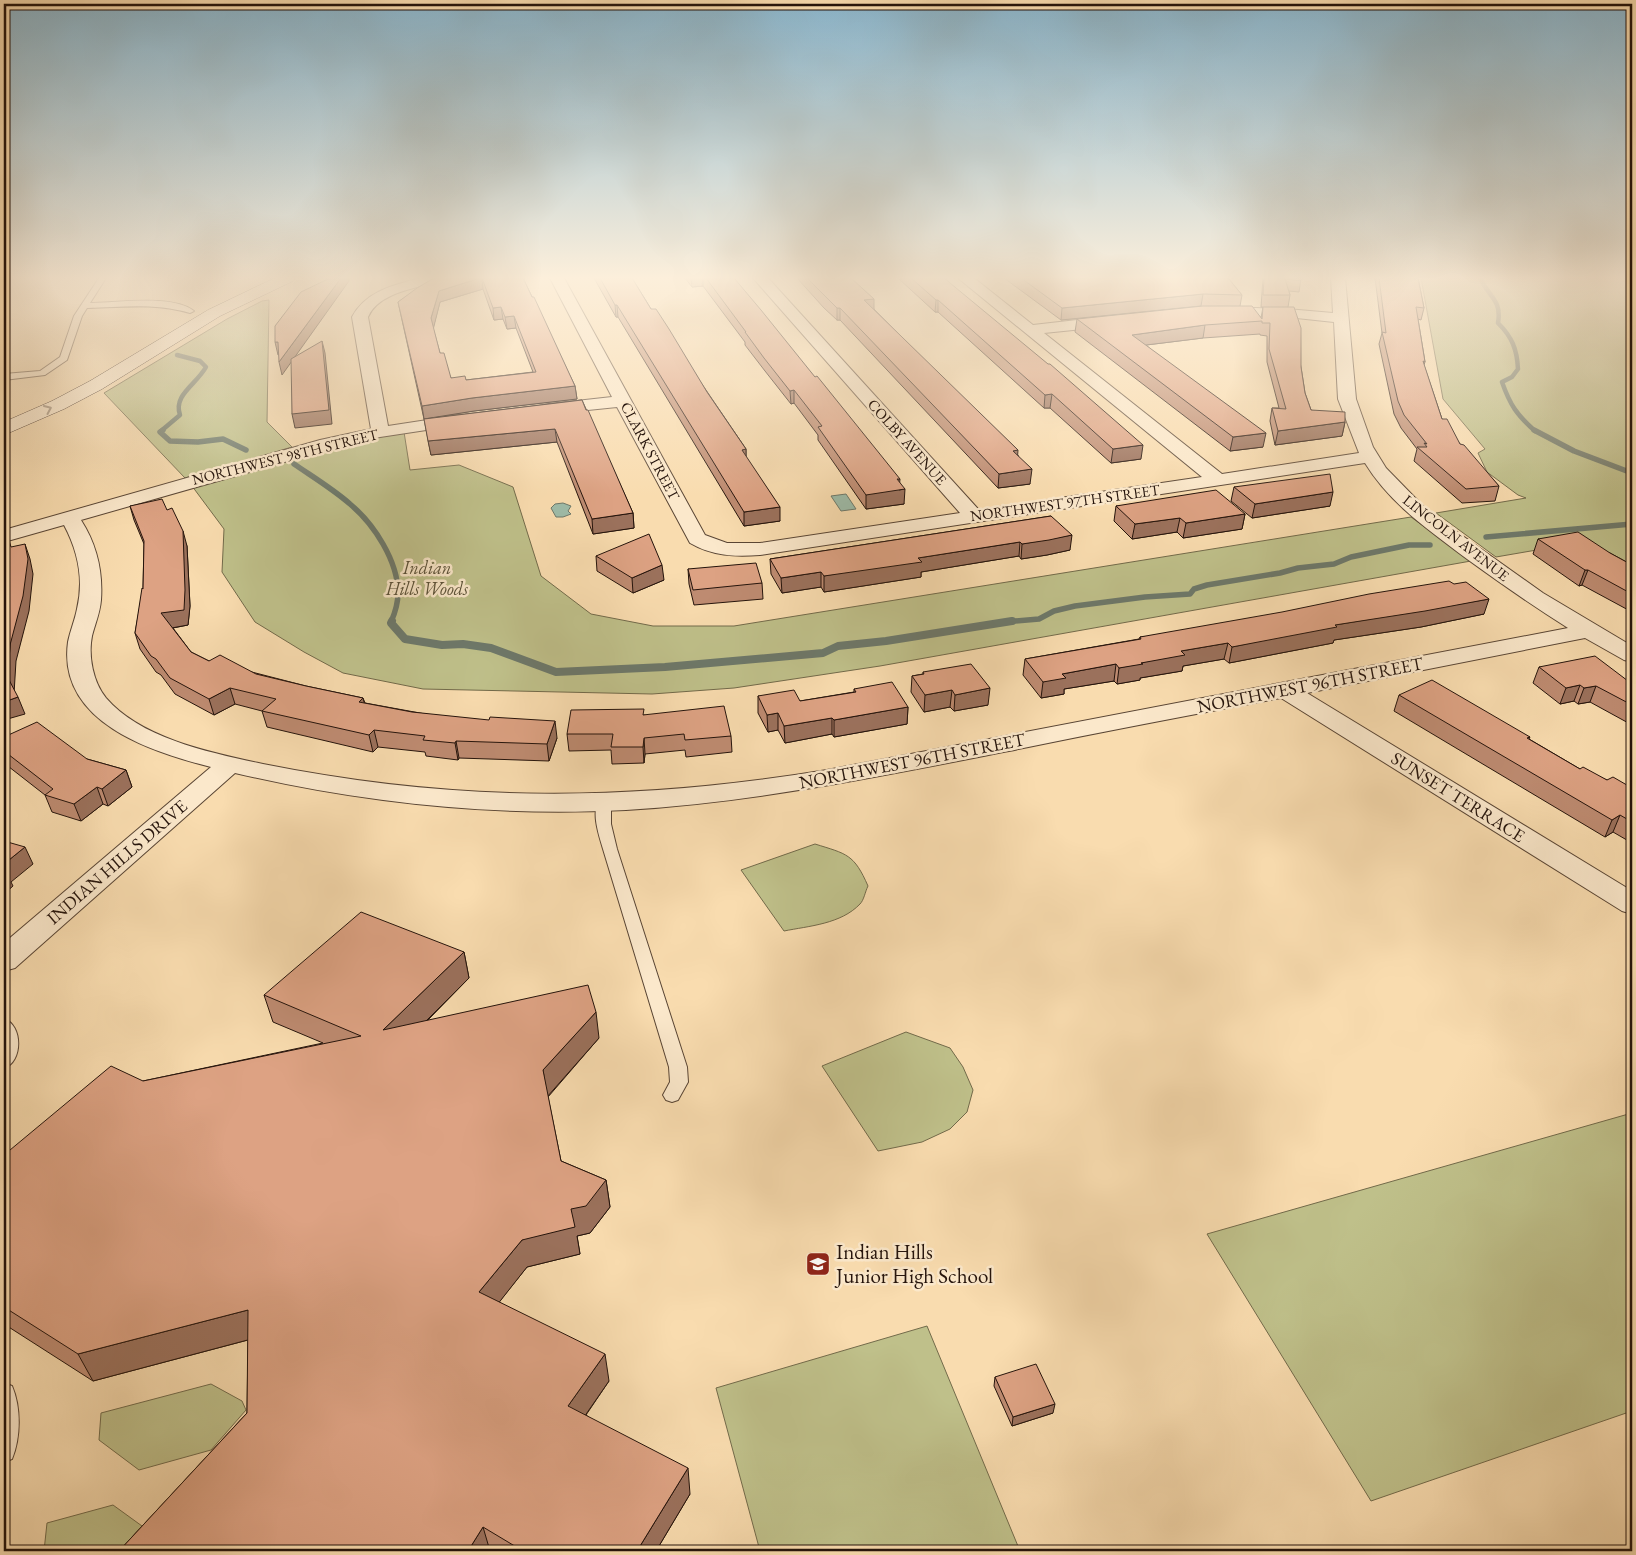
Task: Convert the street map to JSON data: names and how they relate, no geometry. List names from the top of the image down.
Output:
{
  "streets": {
    "street": [
      "COLBY AVENUE",
      "CLARK STREET",
      "NORTHWEST 98TH STREET",
      "NORTHWEST 97TH STREET",
      "LINCOLN AVENUE",
      "NORTHWEST 96TH STREET",
      "SUNSET TERRACE",
      "INDIAN HILLS DRIVE"
    ]
  },
  "crossings": [
    ["COLBY AVENUE", "NORTHWEST 97TH STREET"],
    ["CLARK STREET", "NORTHWEST 97TH STREET"],
    ["NORTHWEST 98TH STREET", "NORTHWEST 96TH STREET"],
    ["NORTHWEST 97TH STREET", "LINCOLN AVENUE"],
    ["LINCOLN AVENUE", "NORTHWEST 96TH STREET"],
    ["NORTHWEST 96TH STREET", "SUNSET TERRACE"],
    ["NORTHWEST 96TH STREET", "INDIAN HILLS DRIVE"]
  ],
  "parks": ["Indian Hills Woods"],
  "places": {
    "school or university": ["Indian Hills Junior High School"]
  }
}
